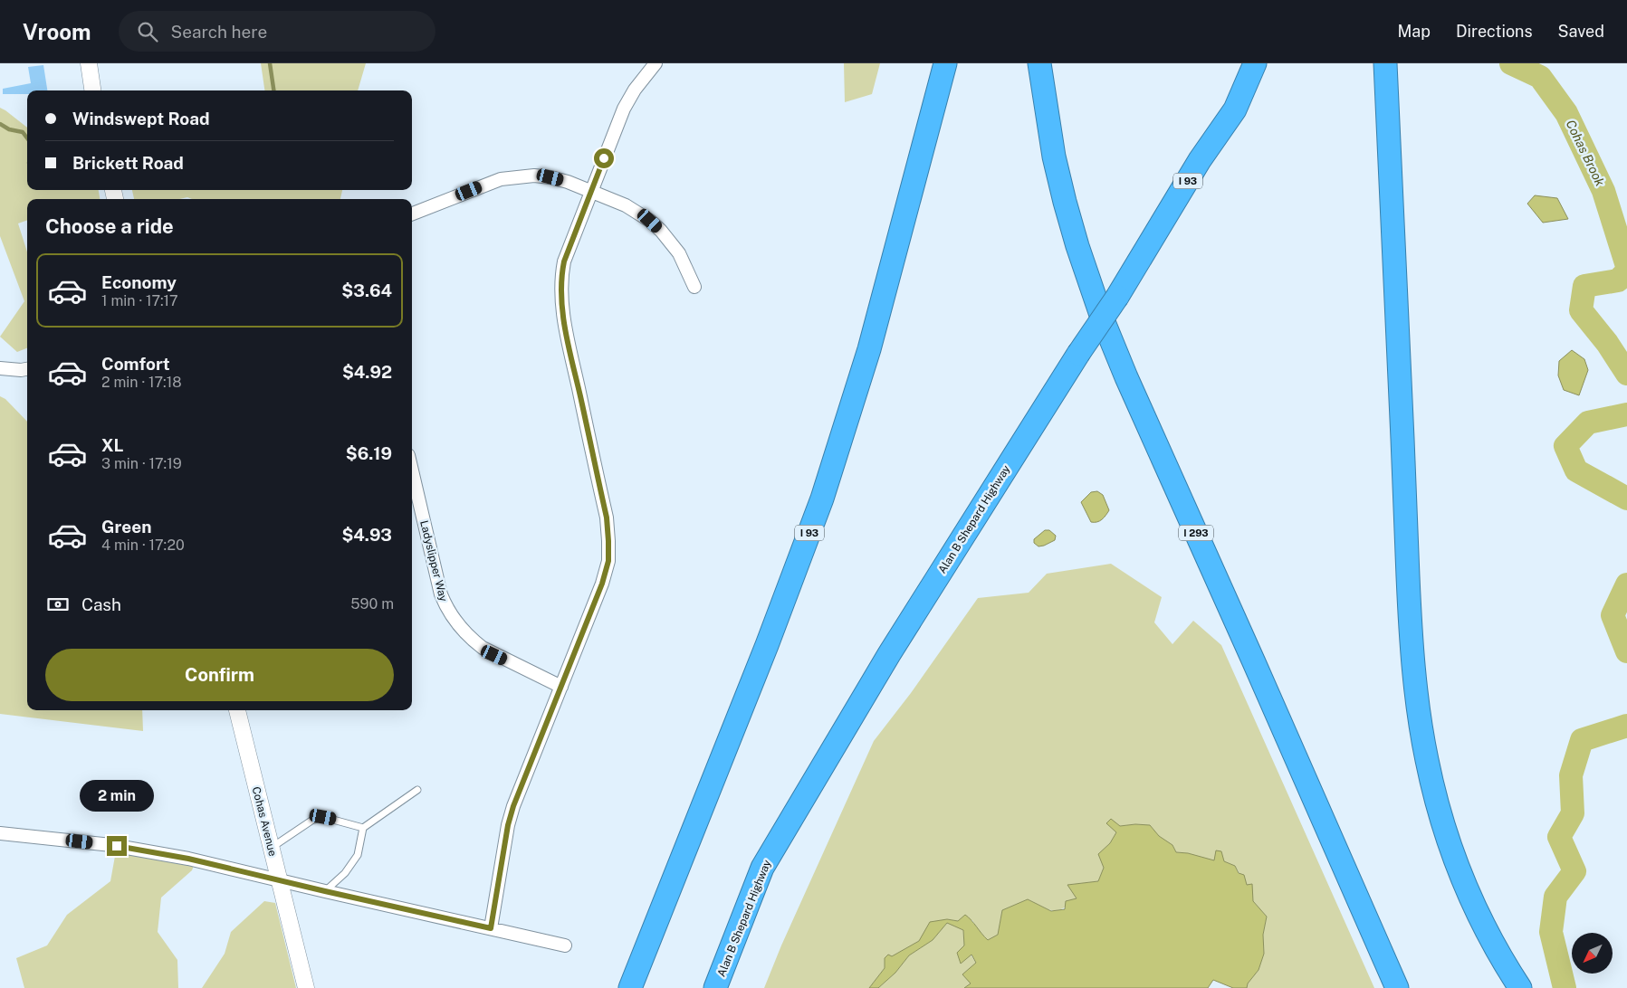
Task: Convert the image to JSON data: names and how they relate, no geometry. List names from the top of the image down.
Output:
{
  "streets": {
    "highway": ["I 93", "Alan B Shepard Highway", "I 293"],
    "street": ["Ladyslipper Way", "Cohas Avenue"]
  },
  "water": ["Cohas Brook"],
  "north": "bottom left",
  "page": {
    "header": "Vroom",
    "search": "Search here",
    "nav": ["Map", "Directions", "Saved"],
    "banner": ["Windswept Road", "Brickett Road"],
    "heading": "Choose a ride",
    "list": [
      {
        "name": "Economy",
        "note": "1 min · 17:17",
        "value": "$3.64"
      },
      {
        "name": "Comfort",
        "note": "2 min · 17:18",
        "value": "$4.92"
      },
      {
        "name": "XL",
        "note": "3 min · 17:19",
        "value": "$6.19"
      },
      {
        "name": "Green",
        "note": "4 min · 17:20",
        "value": "$4.93"
      }
    ],
    "pay": ["Cash", "590 m"],
    "buttons": "Confirm",
    "bubble": "2 min"
  }
}
